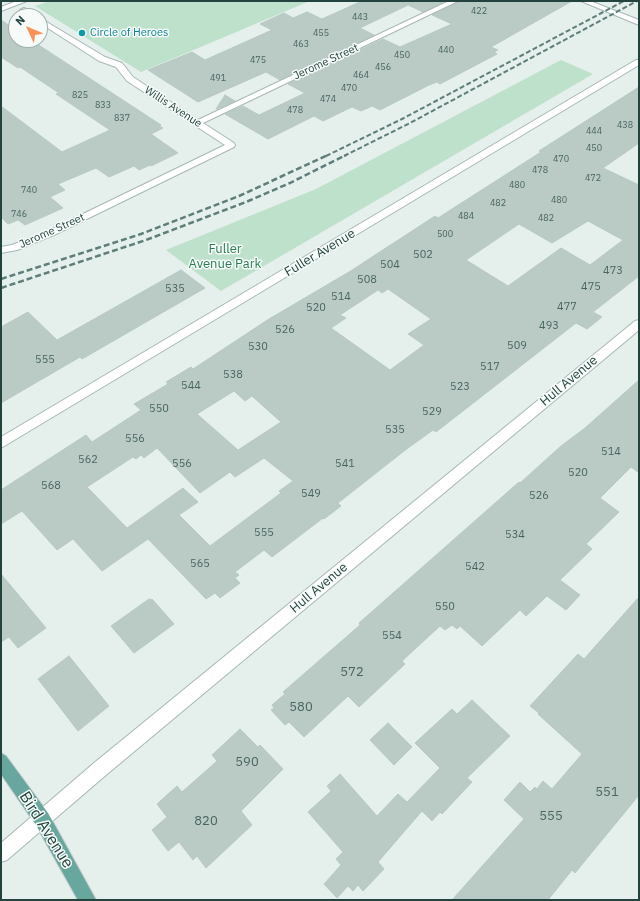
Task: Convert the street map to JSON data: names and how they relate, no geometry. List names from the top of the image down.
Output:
{
  "streets": {
    "main road": ["Bird Avenue"],
    "street": [
      "Jerome Street",
      "Willis Avenue",
      "Fuller Avenue",
      "Hull Avenue"
    ]
  },
  "crossings": [
    ["Jerome Street", "Willis Avenue"],
    ["Hull Avenue", "Bird Avenue"]
  ],
  "parks": ["Fuller Avenue Park"],
  "places": ["Circle of Heroes"],
  "house_numbers": [
    "422",
    "443",
    "455",
    "463",
    "440",
    "450",
    "475",
    "456",
    "464",
    "491",
    "470",
    "825",
    "474",
    "833",
    "478",
    "837",
    "438",
    "444",
    "450",
    "470",
    "478",
    "472",
    "480",
    "740",
    "480",
    "482",
    "746",
    "484",
    "482",
    "500",
    "502",
    "504",
    "473",
    "508",
    "475",
    "535",
    "514",
    "477",
    "520",
    "493",
    "526",
    "509",
    "530",
    "555",
    "517",
    "538",
    "544",
    "523",
    "550",
    "529",
    "535",
    "556",
    "514",
    "562",
    "556",
    "541",
    "520",
    "568",
    "549",
    "526",
    "555",
    "534",
    "565",
    "542",
    "550",
    "554",
    "572",
    "580",
    "590",
    "551",
    "555",
    "820"
  ],
  "north": "top left"
}
